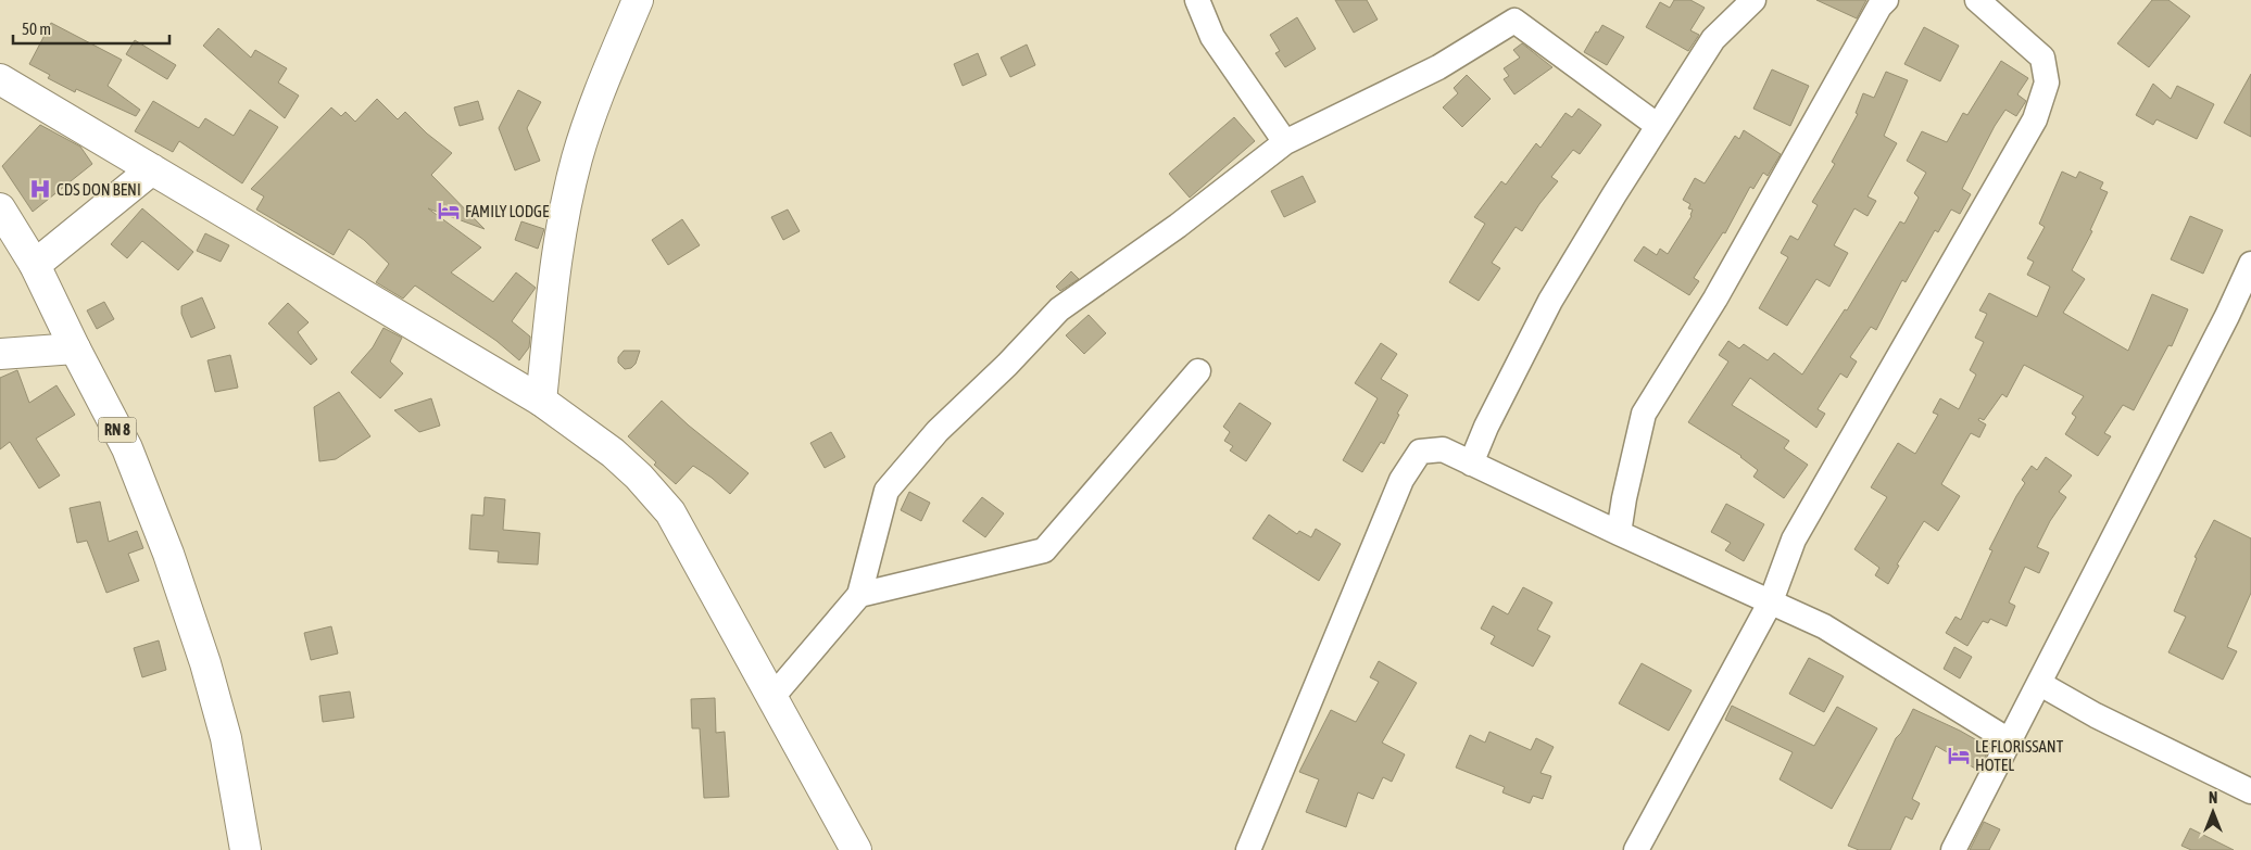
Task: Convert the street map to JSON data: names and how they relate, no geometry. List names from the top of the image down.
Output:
{
  "streets": {
    "main road": ["RN 8"]
  },
  "places": {
    "hospital": ["CDS DON BENI"],
    "hotel": ["FAMILY LODGE", "LE FLORISSANT HOTEL"]
  },
  "scale_bar": "50 m",
  "north": "top"
}
